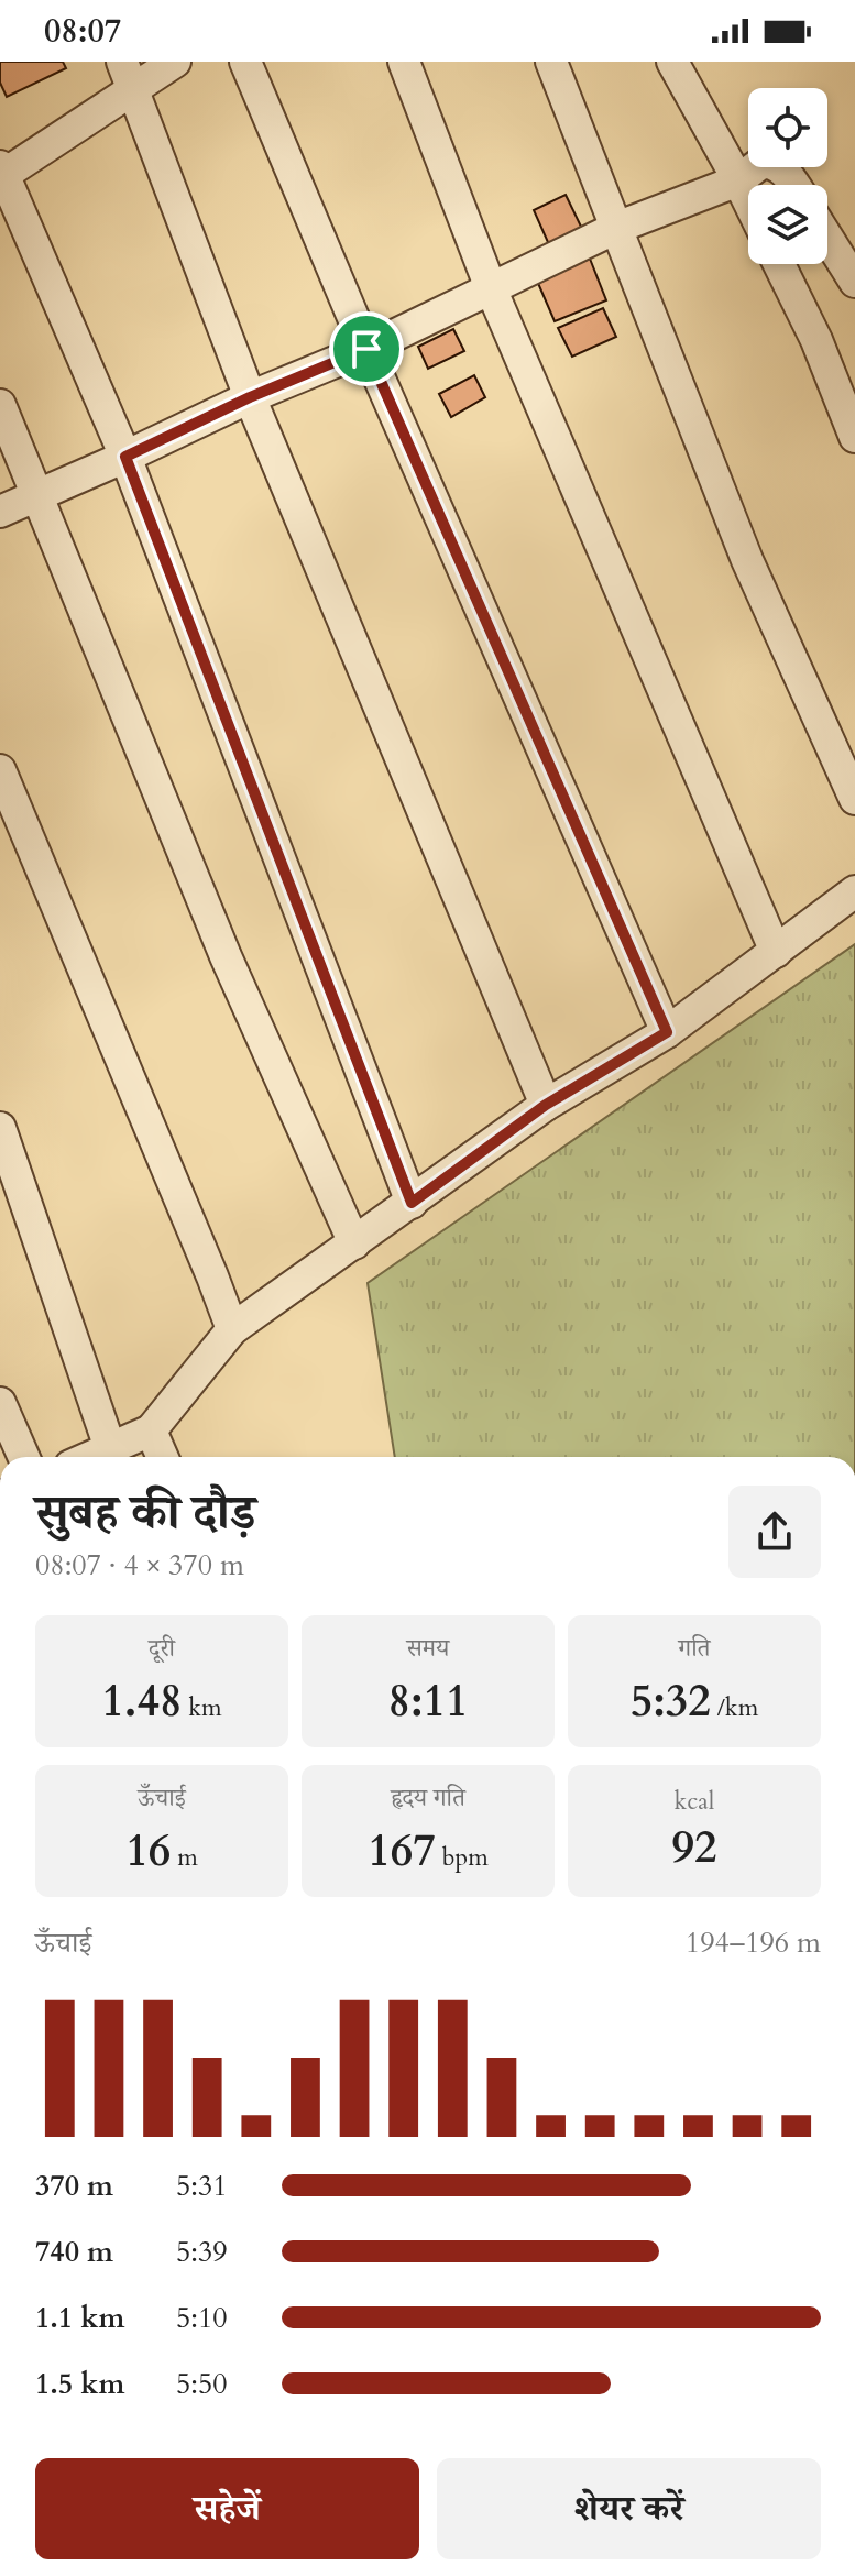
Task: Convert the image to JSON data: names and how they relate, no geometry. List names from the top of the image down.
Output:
{
  "page": {
    "status": "08:07",
    "heading": ["सुबह की दौड़", "08:07 · 4 × 370 m"],
    "stats": [
      ["दूरी", "1.48 km"],
      ["समय", "8:11"],
      ["गति", "5:32 /km"],
      ["ऊँचाई", "16 m"],
      ["हृदय गति", "167 bpm"],
      ["kcal", "92"]
    ],
    "chart": ["ऊँचाई", "194–196 m"],
    "list": [
      {
        "name": "370 m",
        "note": "5:31"
      },
      {
        "name": "740 m",
        "note": "5:39"
      },
      {
        "name": "1.1 km",
        "note": "5:10"
      },
      {
        "name": "1.5 km",
        "note": "5:50"
      }
    ],
    "buttons": ["सहेजें", "शेयर करें"]
  }
}
